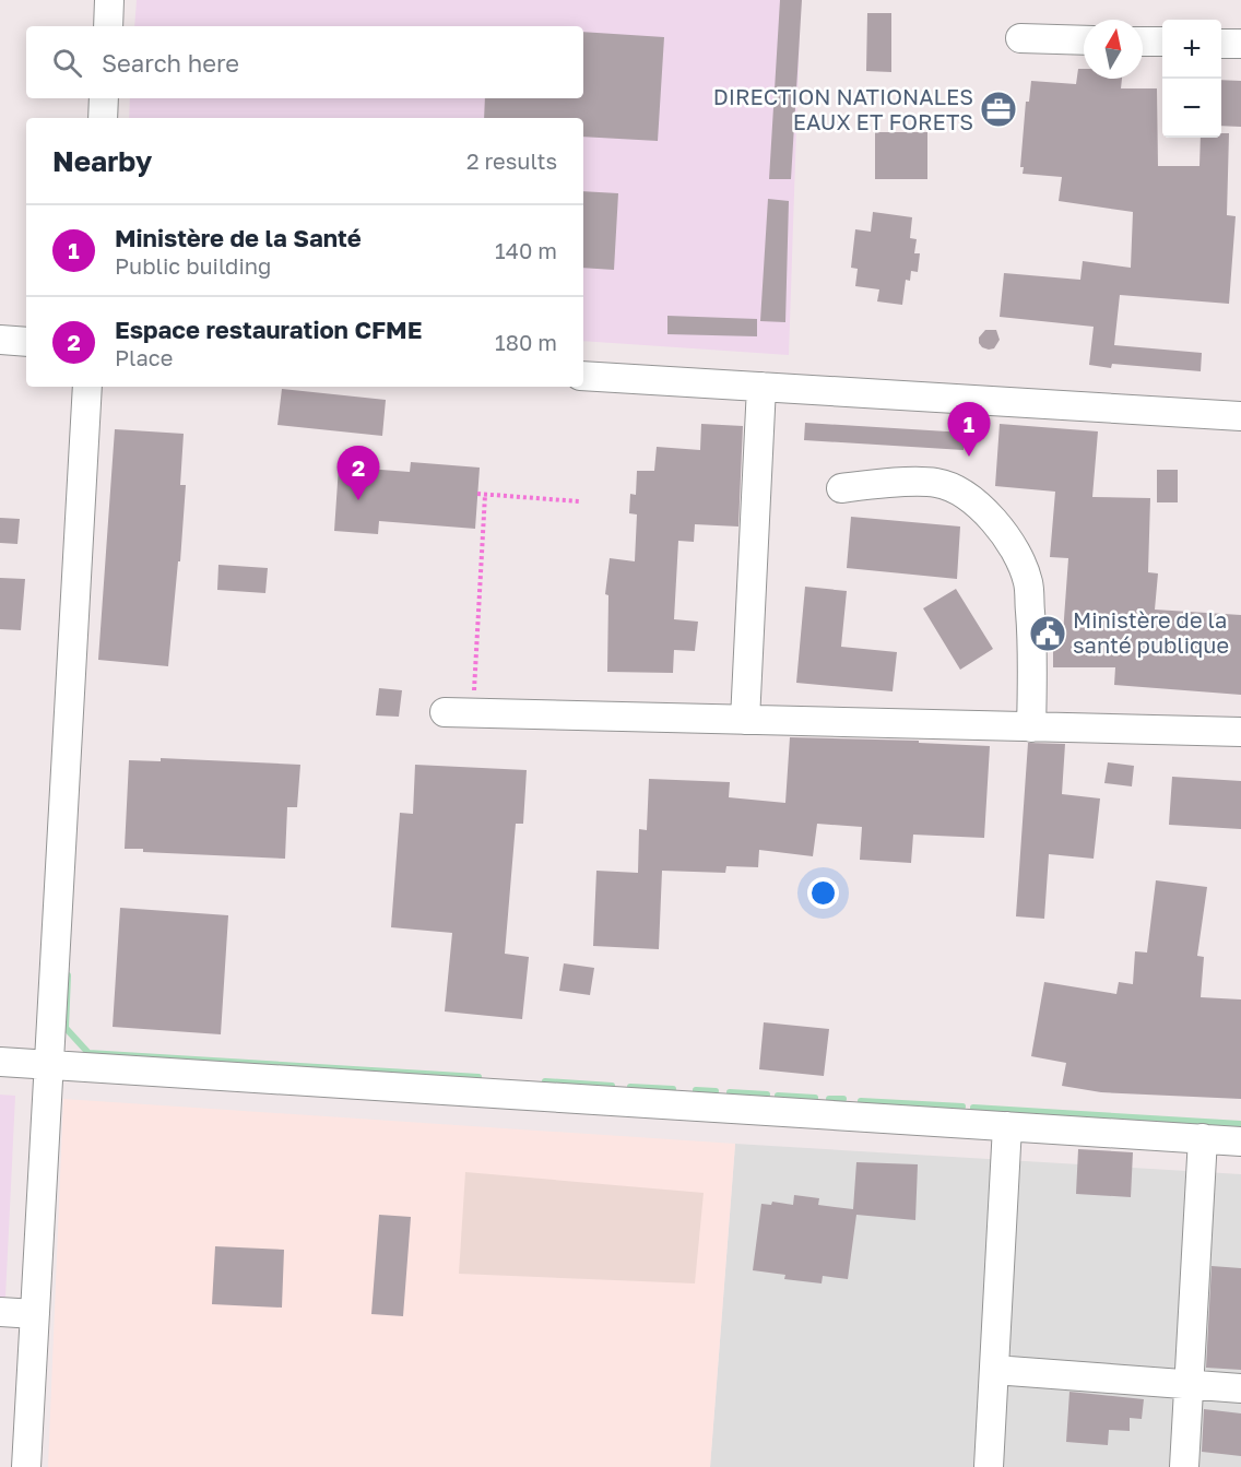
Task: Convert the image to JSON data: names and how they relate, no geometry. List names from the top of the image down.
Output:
{
  "places": {
    "office": ["DIRECTION NATIONALES EAUX ET FORETS"],
    "public building": ["Ministère de la santé publique"]
  },
  "north": "top",
  "page": {
    "map_buttons": ["+", "−"],
    "search": "Search here",
    "heading": ["Nearby", "2 results"],
    "list": [
      {
        "mark": "1",
        "name": "Ministère de la Santé",
        "note": "Public building",
        "value": "140 m"
      },
      {
        "mark": "2",
        "name": "Espace restauration CFME",
        "note": "Place",
        "value": "180 m"
      }
    ],
    "pins": ["1", "2"]
  }
}
